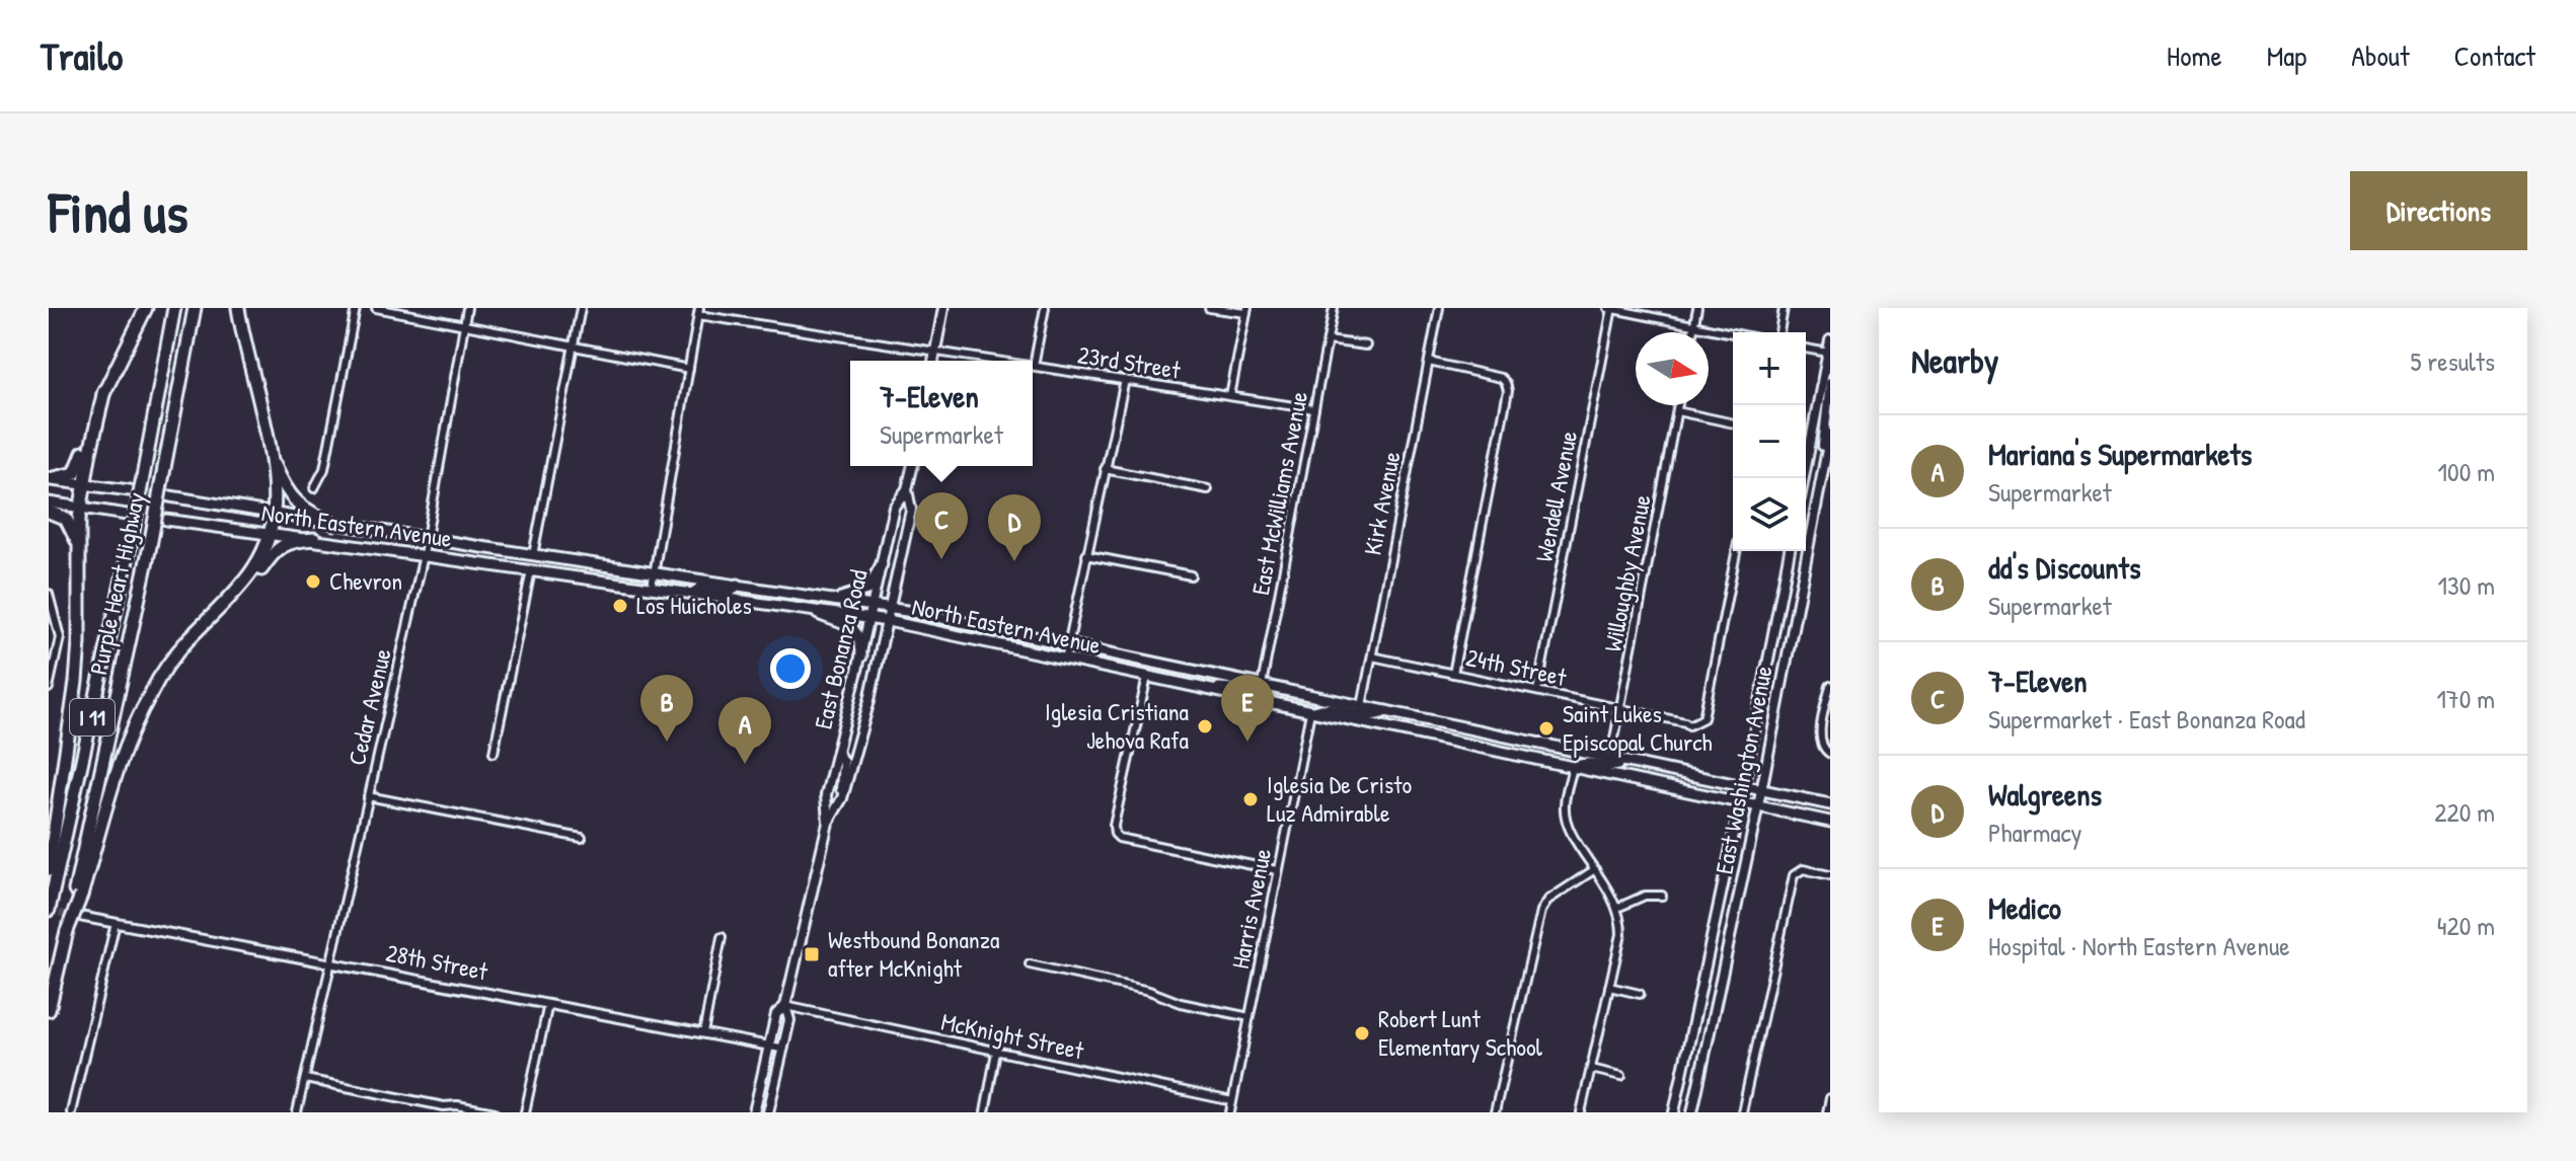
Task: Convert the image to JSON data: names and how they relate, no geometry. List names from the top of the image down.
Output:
{
  "streets": {
    "highway": ["Purple Heart Highway", "I 11"],
    "main road": ["North Eastern Avenue", "East Bonanza Road", "East Washington Avenue"],
    "street": [
      "23rd Street",
      "East McWilliams Avenue",
      "Wendell Avenue",
      "Kirk Avenue",
      "Willoughby Avenue",
      "24th Street",
      "Cedar Avenue",
      "Harris Avenue",
      "28th Street",
      "McKnight Street"
    ]
  },
  "crossings": [
    ["23rd Street", "East McWilliams Avenue"],
    ["East McWilliams Avenue", "North Eastern Avenue"],
    ["Wendell Avenue", "24th Street"],
    ["Kirk Avenue", "North Eastern Avenue"],
    ["Kirk Avenue", "24th Street"],
    ["North Eastern Avenue", "Willoughby Avenue"],
    ["North Eastern Avenue", "East Bonanza Road"],
    ["North Eastern Avenue", "Cedar Avenue"],
    ["North Eastern Avenue", "East Washington Avenue"],
    ["North Eastern Avenue", "Harris Avenue"],
    ["Willoughby Avenue", "24th Street"],
    ["East Bonanza Road", "28th Street"],
    ["East Bonanza Road", "McKnight Street"],
    ["Cedar Avenue", "28th Street"],
    ["Harris Avenue", "McKnight Street"]
  ],
  "places": {
    "other": [
      "Chevron",
      "Los Huicholes",
      "Iglesia Cristiana Jehova Rafa",
      "Saint Lukes Episcopal Church",
      "Iglesia De Cristo Luz Admirable",
      "Robert Lunt Elementary School"
    ],
    "transit": ["Westbound Bonanza after McKnight"]
  },
  "north": "right",
  "page": {
    "header": "Trailo",
    "nav": [
      "Home",
      "Map",
      "About",
      "Contact"
    ],
    "buttons": "Directions",
    "title": "Find us",
    "heading": ["Nearby", "5 results"],
    "map_buttons": ["+", "−"],
    "popup": ["7-Eleven", "Supermarket"],
    "list": [
      {
        "mark": "A",
        "name": "Mariana's Supermarkets",
        "note": "Supermarket",
        "value": "100 m"
      },
      {
        "mark": "B",
        "name": "dd's Discounts",
        "note": "Supermarket",
        "value": "130 m"
      },
      {
        "mark": "C",
        "name": "7-Eleven",
        "note": "Supermarket · East Bonanza Road",
        "value": "170 m"
      },
      {
        "mark": "D",
        "name": "Walgreens",
        "note": "Pharmacy",
        "value": "220 m"
      },
      {
        "mark": "E",
        "name": "Medico",
        "note": "Hospital · North Eastern Avenue",
        "value": "420 m"
      }
    ],
    "pins": [
      "C",
      "D",
      "B",
      "E",
      "A"
    ]
  }
}
